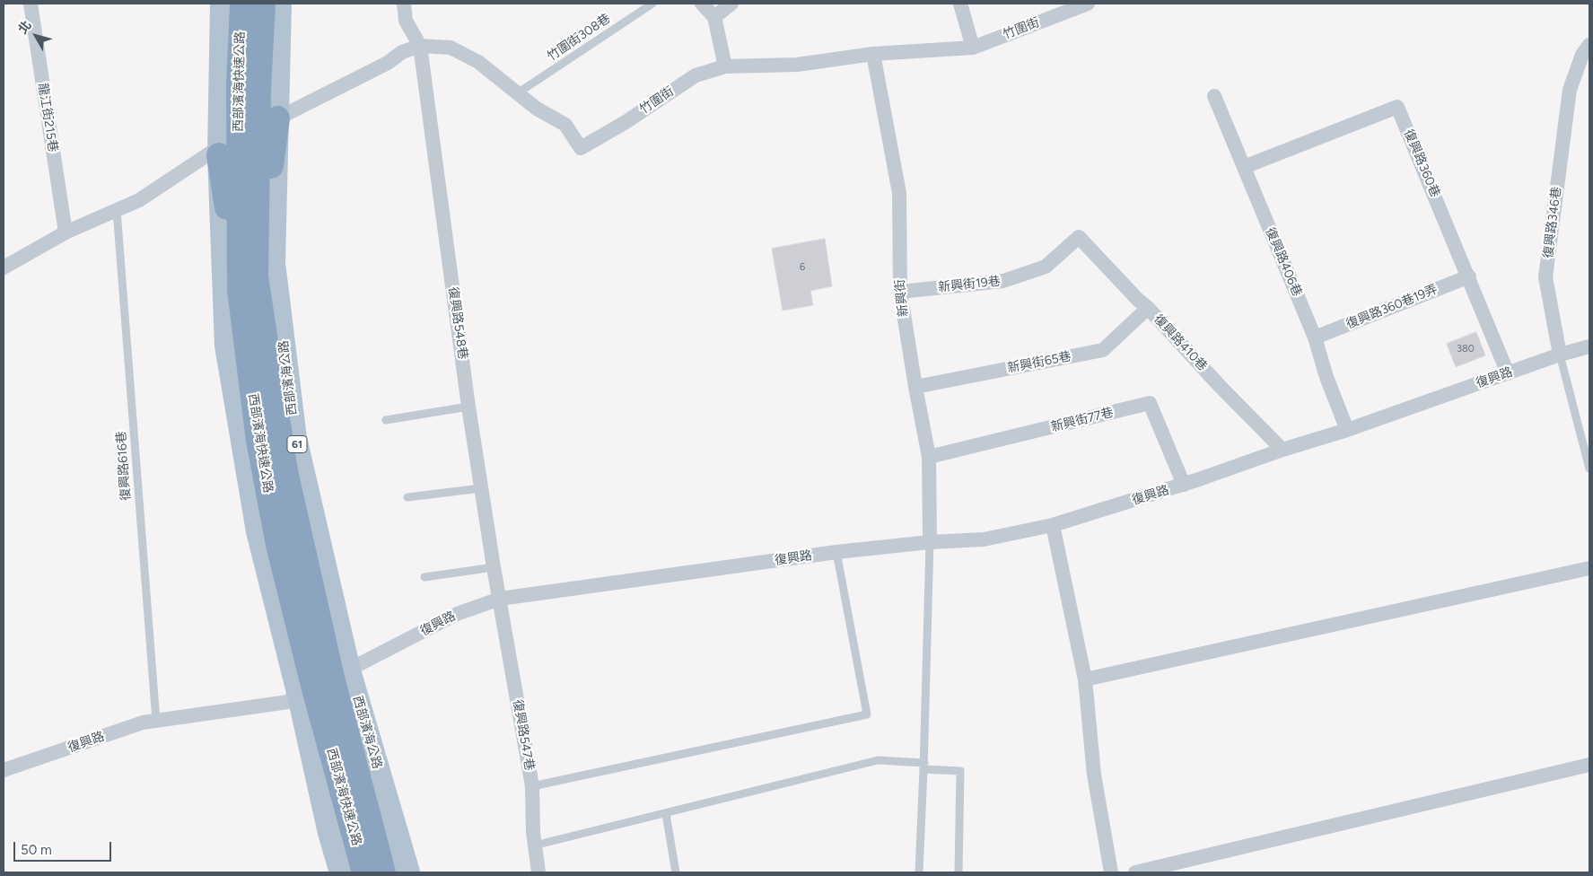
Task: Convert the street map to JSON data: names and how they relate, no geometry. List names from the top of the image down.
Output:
{
  "streets": {
    "highway": ["西部濱海快速公路", "61"],
    "main road": ["西部濱海公路"],
    "street": [
      "竹圍街",
      "龍江街215巷",
      "復興路360巷",
      "復興路346巷",
      "復興路406巷",
      "新興街19巷",
      "新興街",
      "復興路360巷19弄",
      "復興路548巷",
      "復興路410巷",
      "新興街65巷",
      "復興路",
      "新興街77巷",
      "復興路547巷"
    ],
    "lane": ["竹圍街308巷", "復興路616巷"]
  },
  "crossings": [
    ["竹圍街", "竹圍街308巷"],
    ["竹圍街", "新興街"],
    ["竹圍街", "復興路548巷"],
    ["竹圍街", "西部濱海公路"],
    ["西部濱海快速公路", "西部濱海公路"],
    ["西部濱海快速公路", "復興路"],
    ["復興路360巷", "復興路406巷"],
    ["復興路360巷", "復興路360巷19弄"],
    ["復興路360巷", "復興路"],
    ["復興路346巷", "復興路"],
    ["復興路406巷", "復興路360巷19弄"],
    ["復興路406巷", "復興路"],
    ["新興街19巷", "新興街"],
    ["新興街19巷", "復興路410巷"],
    ["新興街", "新興街65巷"],
    ["新興街", "復興路"],
    ["新興街", "新興街77巷"],
    ["復興路548巷", "復興路"],
    ["復興路548巷", "復興路547巷"],
    ["復興路410巷", "新興街65巷"],
    ["復興路410巷", "復興路"],
    ["西部濱海公路", "復興路"],
    ["復興路", "新興街77巷"],
    ["復興路", "復興路616巷"],
    ["復興路", "復興路547巷"]
  ],
  "house_numbers": ["6", "380"],
  "scale_bar": "50 m",
  "north": "top left"
}
